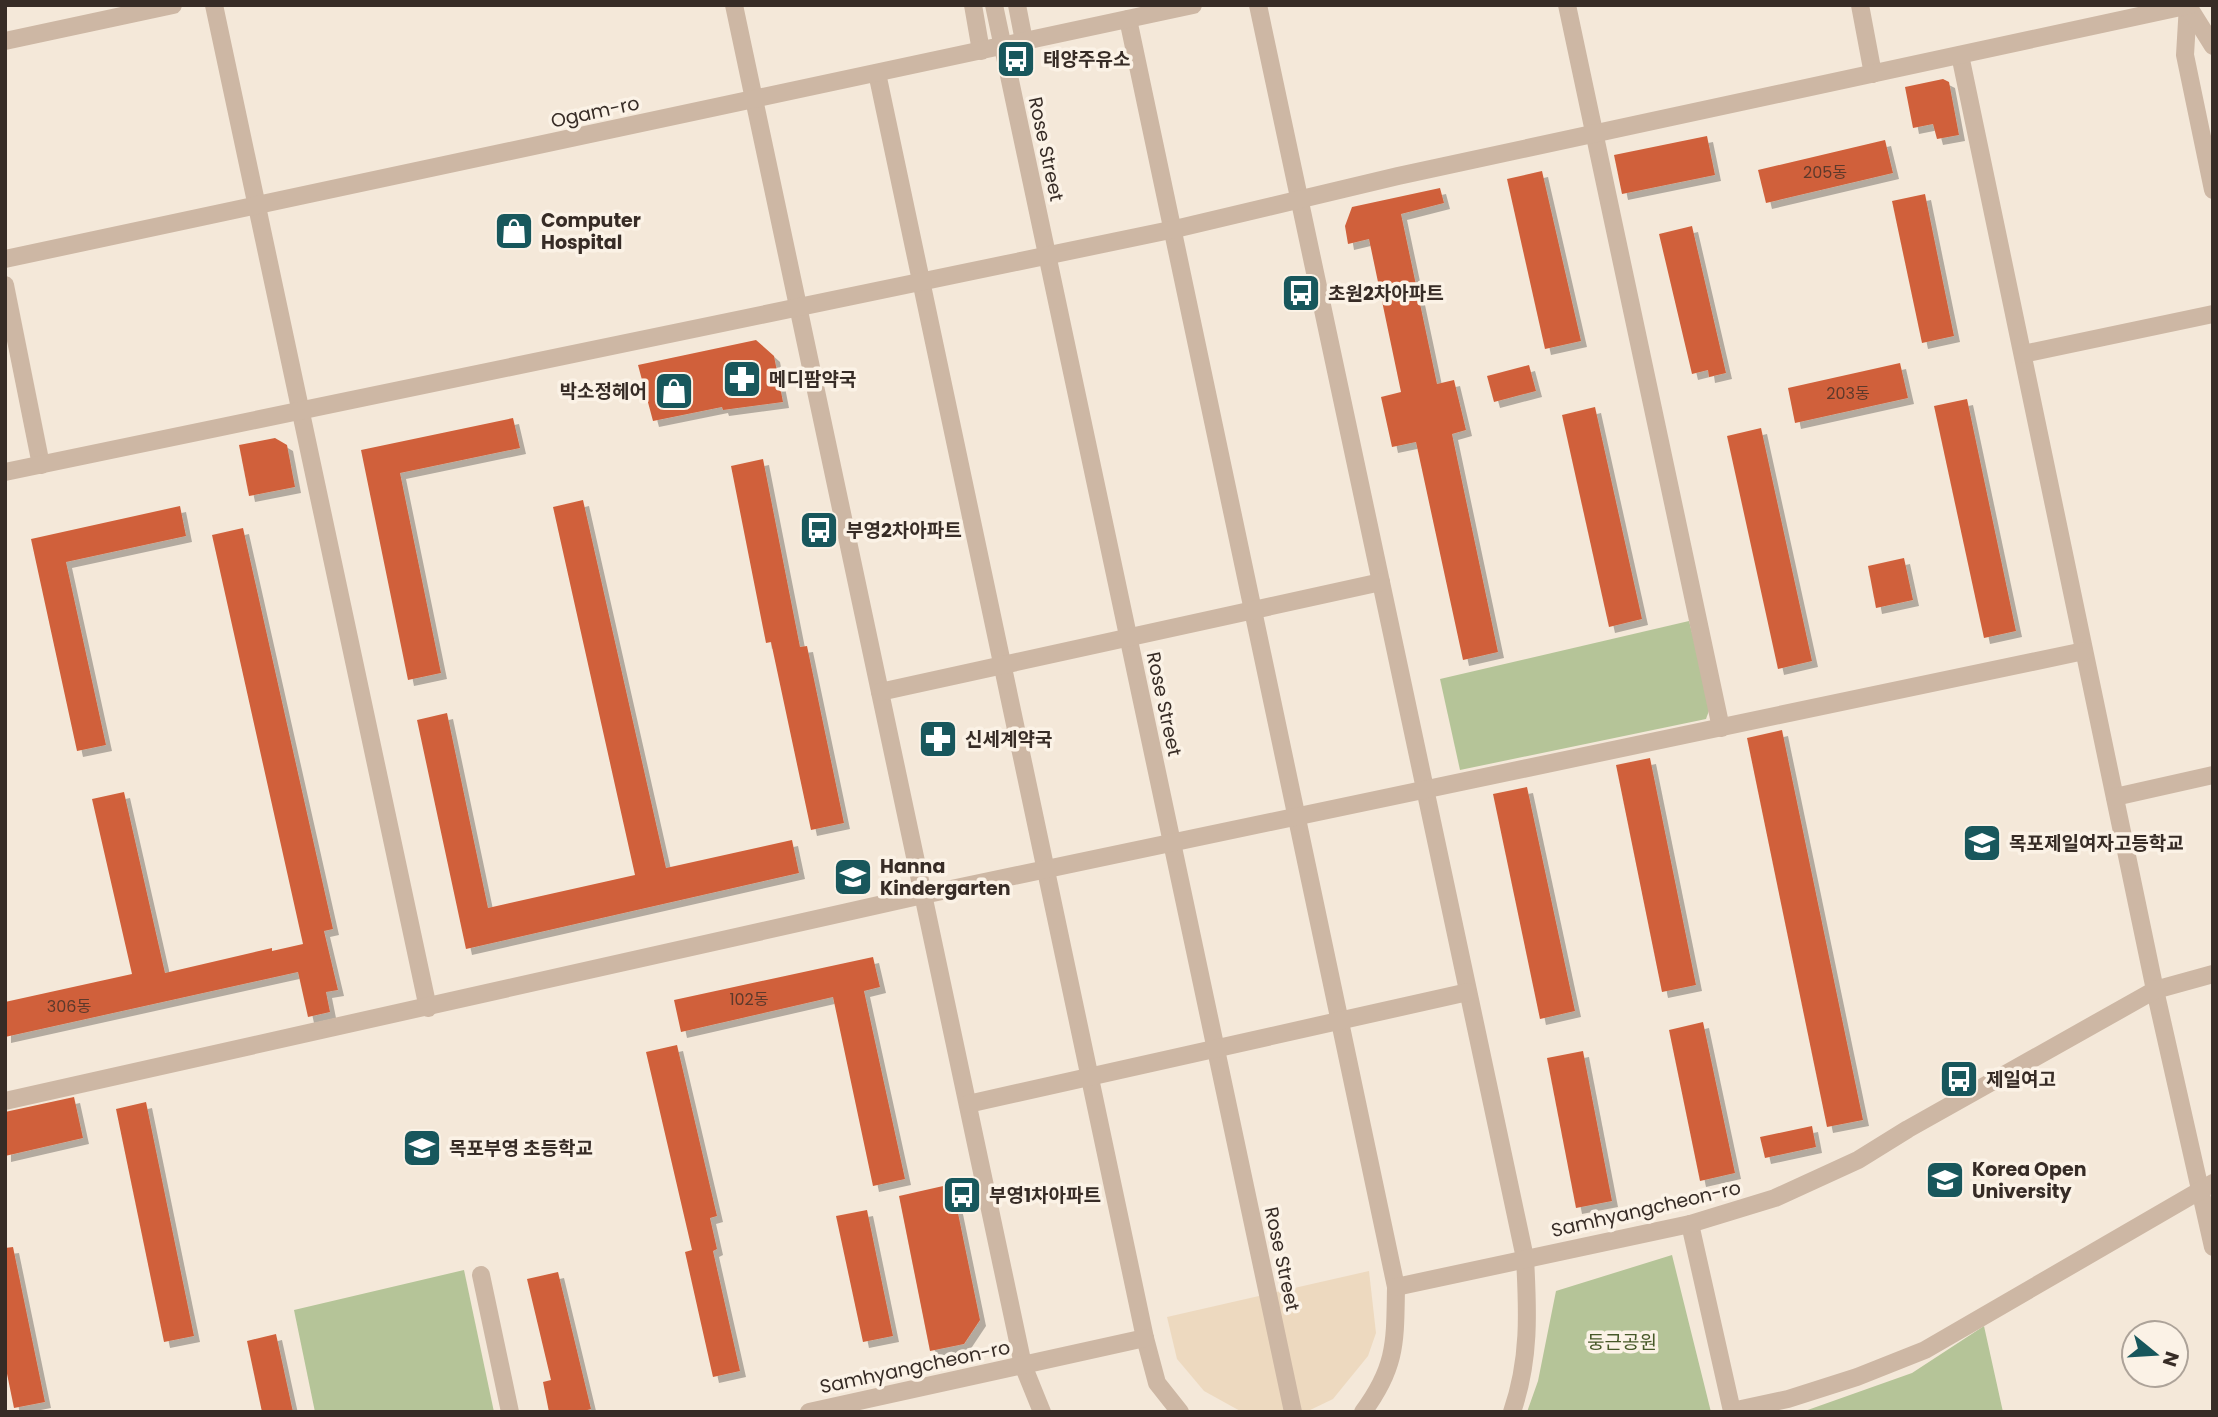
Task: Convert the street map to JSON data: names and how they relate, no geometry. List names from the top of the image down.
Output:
{
  "streets": {
    "street": ["Ogam-ro", "Rose Street", "Samhyangcheon-ro"]
  },
  "crossings": [
    ["Ogam-ro", "Rose Street"]
  ],
  "parks": ["둥근공원"],
  "places": {
    "bus stop": [
      "태양주유소",
      "초원2차아파트",
      "부영2차아파트",
      "제일여고",
      "부영1차아파트"
    ],
    "shop": ["Computer Hospital", "박소정헤어"],
    "pharmacy": ["메디팜약국", "신세계약국"],
    "school or university": [
      "목포제일여자고등학교",
      "Hanna Kindergarten",
      "목포부영 초등학교",
      "Korea Open University"
    ]
  },
  "house_numbers": [
    "205동",
    "203동",
    "102동",
    "306동"
  ],
  "north": "right"
}
